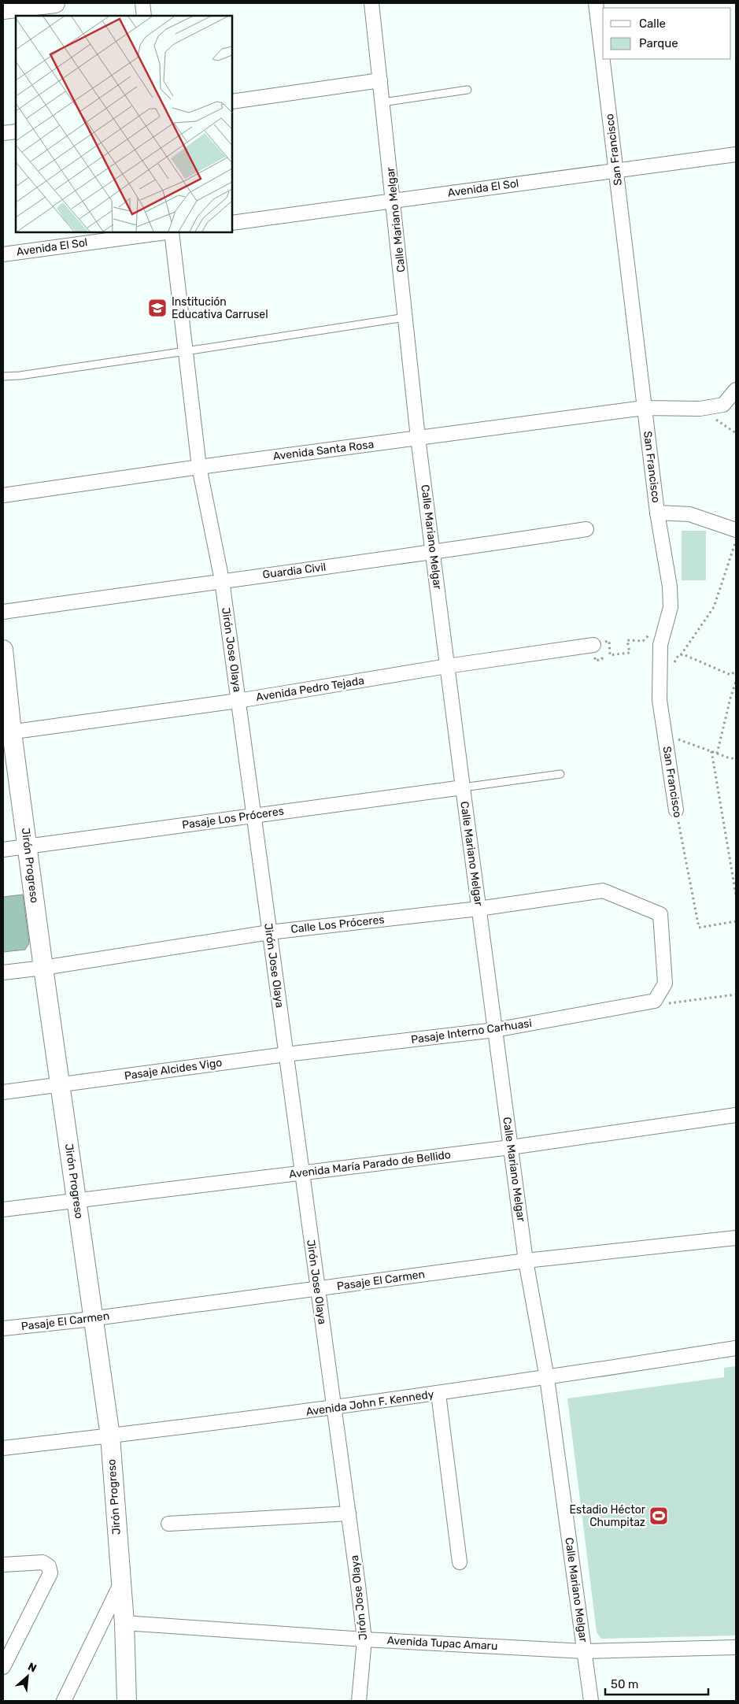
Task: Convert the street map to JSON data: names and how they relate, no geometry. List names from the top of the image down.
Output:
{
  "streets": {
    "street": [
      "San Francisco",
      "Avenida El Sol",
      "Calle Mariano Melgar",
      "Avenida Santa Rosa",
      "Guardia Civil",
      "Jirón Jose Olaya",
      "Avenida Pedro Tejada",
      "Pasaje Los Próceres",
      "Jirón Progreso",
      "Calle Los Próceres",
      "Pasaje Interno Carhuasi",
      "Pasaje Alcides Vigo",
      "Avenida María Parado de Bellido",
      "Pasaje El Carmen",
      "Avenida John F. Kennedy",
      "Avenida Tupac Amaru"
    ]
  },
  "crossings": [
    ["San Francisco", "Avenida El Sol"],
    ["San Francisco", "Avenida Santa Rosa"],
    ["Avenida El Sol", "Calle Mariano Melgar"],
    ["Calle Mariano Melgar", "Avenida Santa Rosa"],
    ["Calle Mariano Melgar", "Guardia Civil"],
    ["Calle Mariano Melgar", "Avenida Pedro Tejada"],
    ["Calle Mariano Melgar", "Pasaje Los Próceres"],
    ["Calle Mariano Melgar", "Calle Los Próceres"],
    ["Calle Mariano Melgar", "Pasaje Interno Carhuasi"],
    ["Calle Mariano Melgar", "Avenida María Parado de Bellido"],
    ["Calle Mariano Melgar", "Pasaje El Carmen"],
    ["Calle Mariano Melgar", "Avenida John F. Kennedy"],
    ["Calle Mariano Melgar", "Avenida Tupac Amaru"],
    ["Avenida Santa Rosa", "Jirón Jose Olaya"],
    ["Guardia Civil", "Jirón Jose Olaya"],
    ["Jirón Jose Olaya", "Avenida Pedro Tejada"],
    ["Jirón Jose Olaya", "Pasaje Los Próceres"],
    ["Jirón Jose Olaya", "Calle Los Próceres"],
    ["Jirón Jose Olaya", "Pasaje Interno Carhuasi"],
    ["Jirón Jose Olaya", "Pasaje Alcides Vigo"],
    ["Jirón Jose Olaya", "Avenida María Parado de Bellido"],
    ["Jirón Jose Olaya", "Pasaje El Carmen"],
    ["Jirón Jose Olaya", "Avenida John F. Kennedy"],
    ["Jirón Jose Olaya", "Avenida Tupac Amaru"],
    ["Avenida Pedro Tejada", "Jirón Progreso"],
    ["Pasaje Los Próceres", "Jirón Progreso"],
    ["Jirón Progreso", "Calle Los Próceres"],
    ["Jirón Progreso", "Pasaje Alcides Vigo"],
    ["Jirón Progreso", "Avenida María Parado de Bellido"],
    ["Jirón Progreso", "Pasaje El Carmen"],
    ["Jirón Progreso", "Avenida John F. Kennedy"],
    ["Jirón Progreso", "Avenida Tupac Amaru"],
    ["Calle Los Próceres", "Pasaje Interno Carhuasi"],
    ["Pasaje Interno Carhuasi", "Pasaje Alcides Vigo"]
  ],
  "places": {
    "school or university": ["Institución Educativa Carrusel"],
    "sports": ["Estadio Héctor Chumpitaz"]
  },
  "legend": ["Calle", "Parque"],
  "scale_bar": "50 m",
  "north": "top right"
}
